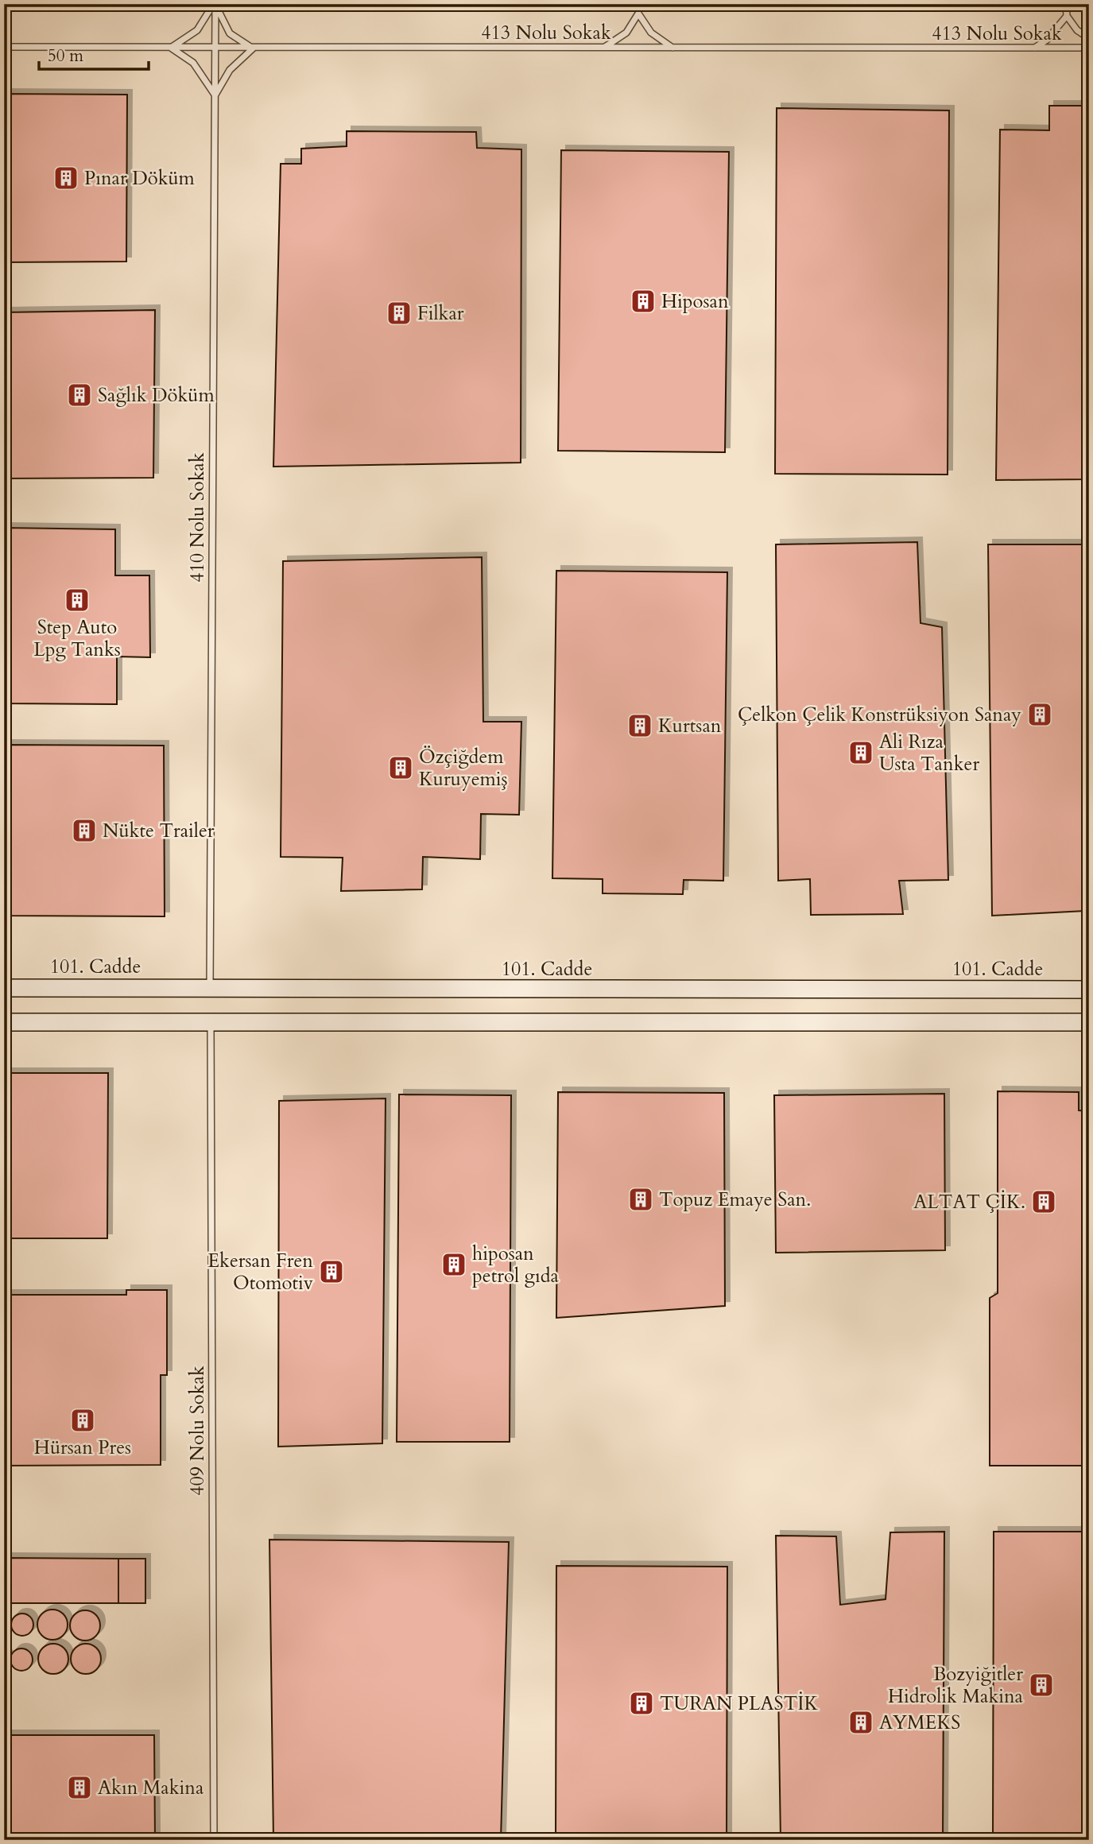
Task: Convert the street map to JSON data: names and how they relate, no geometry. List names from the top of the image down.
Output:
{
  "streets": {
    "street": ["101. Cadde"],
    "lane": ["413 Nolu Sokak", "410 Nolu Sokak", "409 Nolu Sokak"]
  },
  "crossings": [
    ["413 Nolu Sokak", "410 Nolu Sokak"],
    ["410 Nolu Sokak", "101. Cadde"]
  ],
  "places": {
    "building": [
      "Pınar Döküm",
      "Hiposan",
      "Filkar",
      "Sağlık Döküm",
      "Step Auto Lpg Tanks",
      "Çelkon Çelik Konstrüksiyon Sanay",
      "Kurtsan",
      "Ali Rıza Usta Tanker",
      "Özçiğdem Kuruyemiş",
      "Nükte Trailer",
      "Topuz Emaye San.",
      "ALTAT ÇİK.",
      "hiposan petrol gıda",
      "Ekersan Fren Otomotiv",
      "Hürsan Pres",
      "Bozyiğitler Hidrolik Makina",
      "TURAN PLASTİK",
      "AYMEKS",
      "Akın Makina"
    ]
  },
  "scale_bar": "50 m"
}
